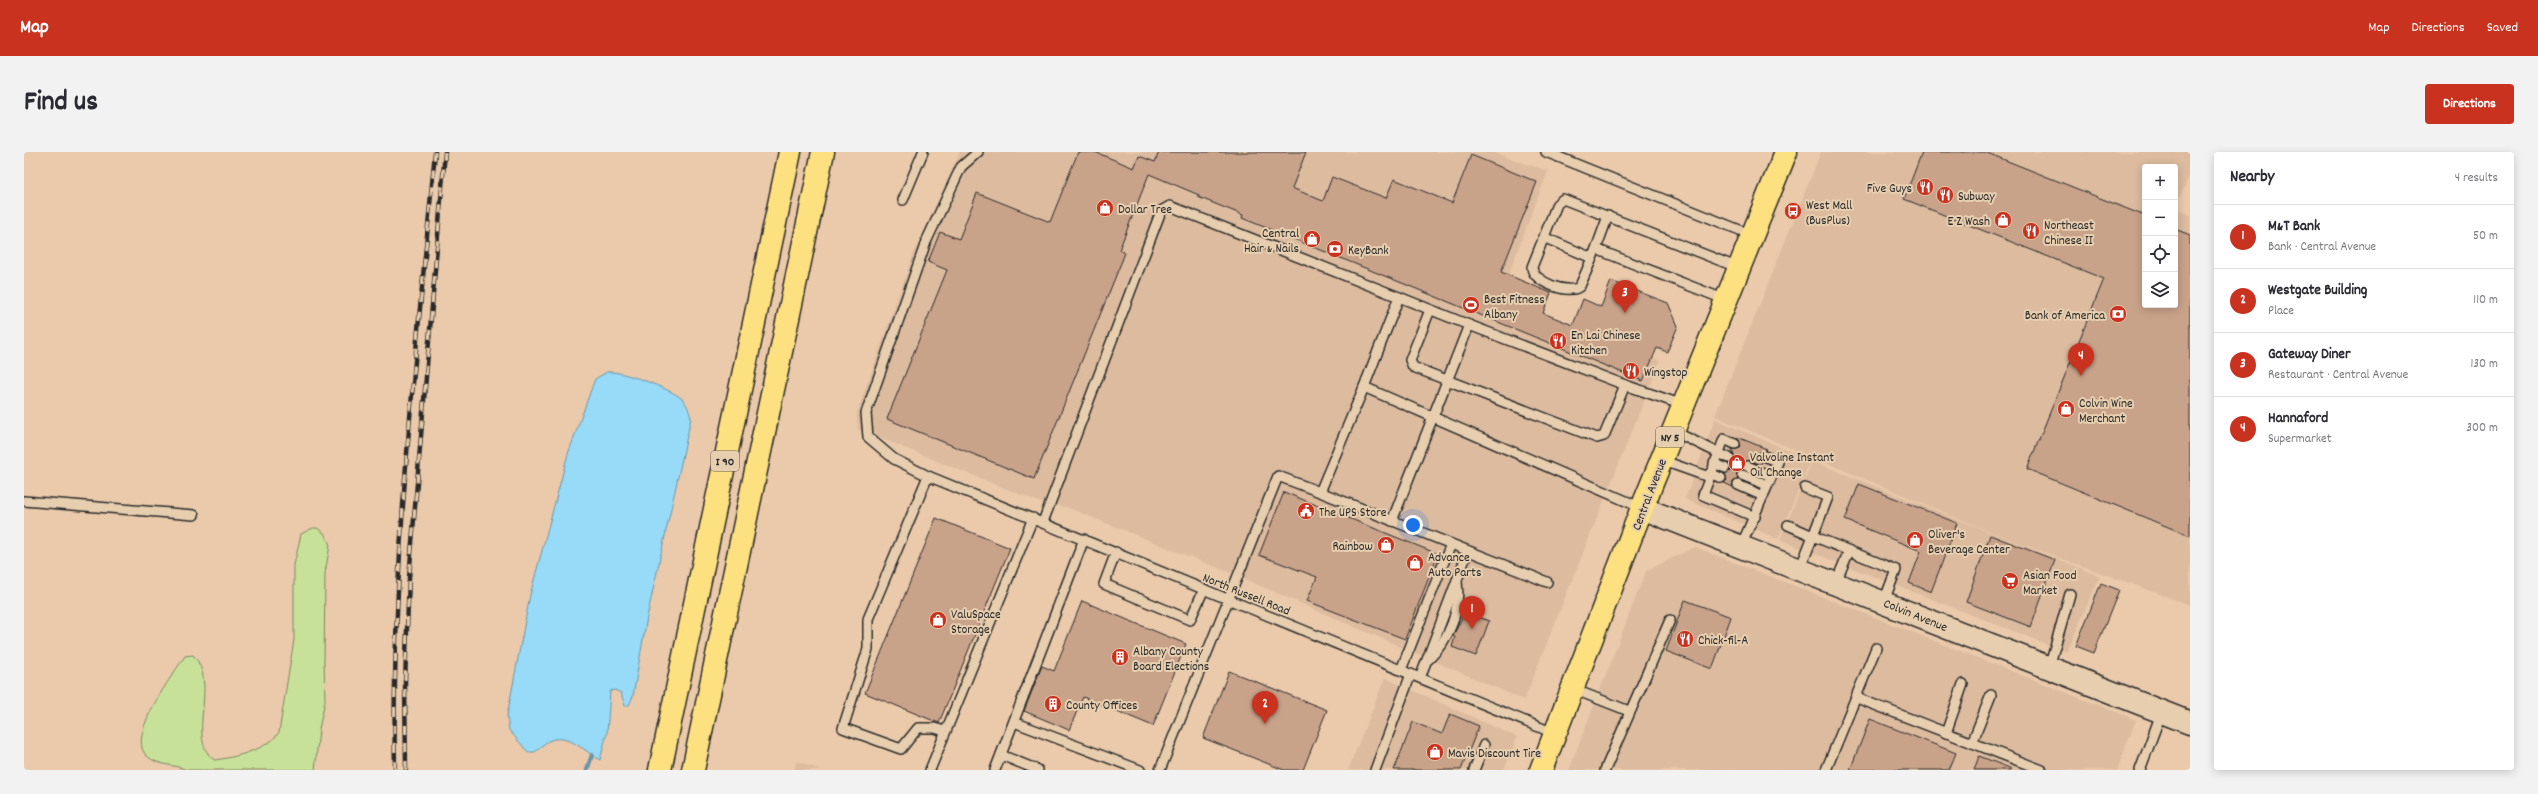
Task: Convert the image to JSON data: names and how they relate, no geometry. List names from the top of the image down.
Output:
{
  "streets": {
    "main road": ["NY 5", "I 90", "Central Avenue"],
    "street": ["Colvin Avenue"],
    "lane": ["North Russell Road"]
  },
  "crossings": [
    ["Central Avenue", "North Russell Road"],
    ["Central Avenue", "Colvin Avenue"]
  ],
  "places": {
    "restaurant": [
      "Five Guys",
      "Subway",
      "Northeast Chinese II",
      "En Lai Chinese Kitchen",
      "Wingstop",
      "Chick-fil-A"
    ],
    "shop": [
      "Dollar Tree",
      "E Z Wash",
      "Central Hair & Nails",
      "Colvin Wine Merchant",
      "Valvoline Instant Oil Change",
      "Oliver's Beverage Center",
      "Rainbow",
      "Advance Auto Parts",
      "ValuSpace Storage",
      "Mavis Discount Tire"
    ],
    "bus stop": ["West Mall (BusPlus)"],
    "bank": ["KeyBank", "Bank of America"],
    "sports": ["Best Fitness Albany"],
    "public building": ["The UPS Store"],
    "supermarket": ["Asian Food Market"],
    "building": ["Albany County Board Elections", "County Offices"]
  },
  "page": {
    "header": "Map",
    "nav": ["Map", "Directions", "Saved"],
    "title": "Find us",
    "buttons": "Directions",
    "heading": ["Nearby", "4 results"],
    "map_buttons": ["+", "−"],
    "list": [
      {
        "mark": "1",
        "name": "M&T Bank",
        "note": "Bank · Central Avenue",
        "value": "50 m"
      },
      {
        "mark": "2",
        "name": "Westgate Building",
        "note": "Place",
        "value": "110 m"
      },
      {
        "mark": "3",
        "name": "Gateway Diner",
        "note": "Restaurant · Central Avenue",
        "value": "130 m"
      },
      {
        "mark": "4",
        "name": "Hannaford",
        "note": "Supermarket",
        "value": "300 m"
      }
    ],
    "pins": [
      "3",
      "4",
      "1",
      "2"
    ]
  }
}
